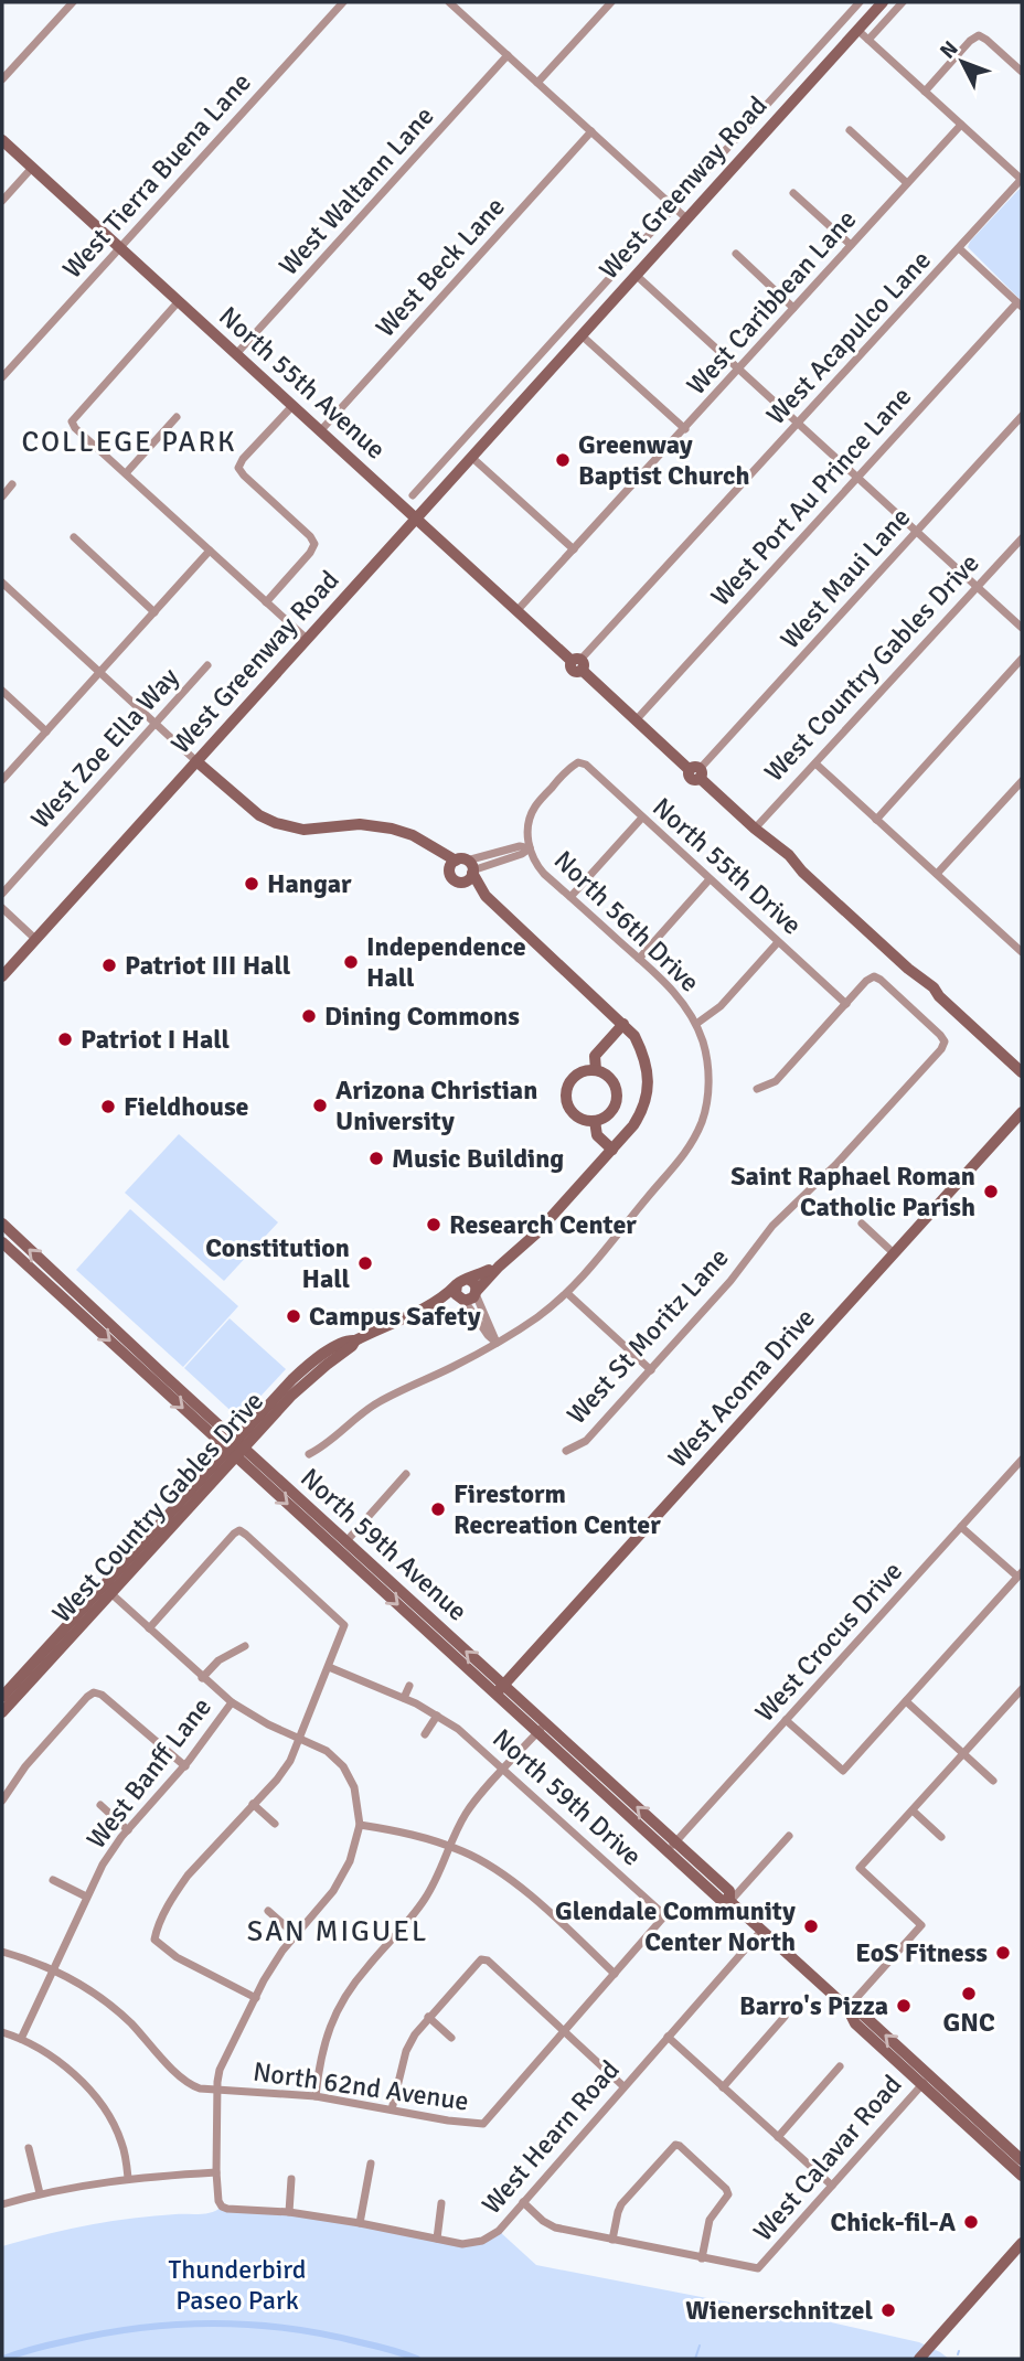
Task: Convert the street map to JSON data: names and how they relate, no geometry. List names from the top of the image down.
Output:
{
  "streets": {
    "street": [
      "West Tierra Buena Lane",
      "West Greenway Road",
      "West Waltann Lane",
      "West Beck Lane",
      "West Caribbean Lane",
      "West Acapulco Lane",
      "North 55th Avenue",
      "West Port Au Prince Lane",
      "West Maui Lane",
      "West Country Gables Drive",
      "West Zoe Ella Way",
      "North 55th Drive",
      "North 56th Drive",
      "West St Moritz Lane",
      "West Acoma Drive",
      "North 59th Avenue",
      "West Crocus Drive",
      "West Banff Lane",
      "North 59th Drive",
      "North 62nd Avenue",
      "West Hearn Road",
      "West Calavar Road"
    ]
  },
  "crossings": [
    ["West Tierra Buena Lane", "North 55th Avenue"],
    ["West Greenway Road", "North 55th Avenue"],
    ["West Waltann Lane", "North 55th Avenue"],
    ["West Beck Lane", "North 55th Avenue"],
    ["West Caribbean Lane", "North 55th Avenue"],
    ["West Acapulco Lane", "North 55th Avenue"],
    ["North 55th Avenue", "West Port Au Prince Lane"],
    ["North 55th Avenue", "West Maui Lane"],
    ["North 55th Avenue", "West Country Gables Drive"],
    ["West Country Gables Drive", "North 59th Avenue"],
    ["North 55th Drive", "North 56th Drive"],
    ["North 55th Drive", "West St Moritz Lane"],
    ["West Acoma Drive", "North 59th Avenue"],
    ["North 59th Avenue", "West Crocus Drive"],
    ["North 59th Avenue", "West Hearn Road"],
    ["North 59th Avenue", "West Calavar Road"],
    ["West Banff Lane", "North 62nd Avenue"]
  ],
  "districts": ["COLLEGE PARK", "SAN MIGUEL"],
  "parks": ["Thunderbird Paseo Park"],
  "places": [
    "Greenway Baptist Church",
    "Hangar",
    "Independence Hall",
    "Patriot III Hall",
    "Dining Commons",
    "Patriot I Hall",
    "Arizona Christian University",
    "Fieldhouse",
    "Music Building",
    "Saint Raphael Roman Catholic Parish",
    "Research Center",
    "Constitution Hall",
    "Campus Safety",
    "Firestorm Recreation Center",
    "Glendale Community Center North",
    "EoS Fitness",
    "GNC",
    "Barro's Pizza",
    "Chick-fil-A",
    "Wienerschnitzel"
  ],
  "north": "top left"
}
